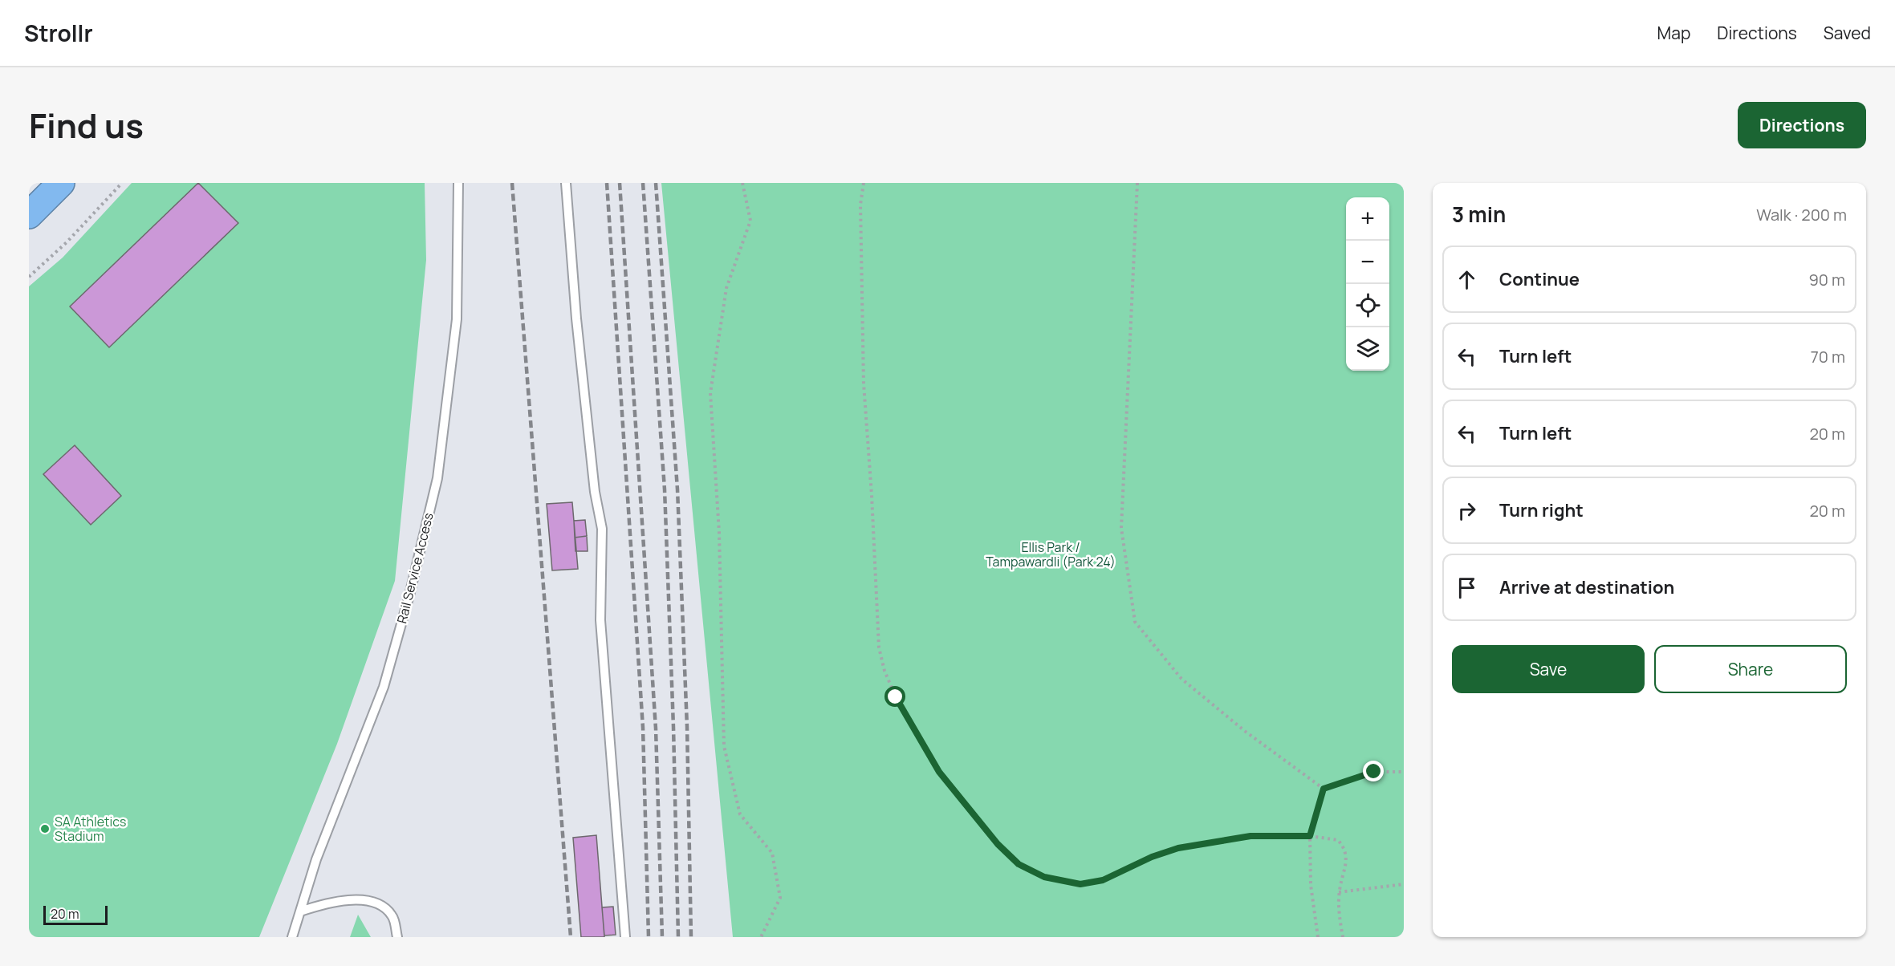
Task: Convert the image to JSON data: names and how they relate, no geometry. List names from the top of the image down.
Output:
{
  "streets": {
    "lane": ["Rail Service Access"]
  },
  "parks": ["Ellis Park / Tampawardli (Park 24)"],
  "places": ["SA Athletics Stadium"],
  "scale_bar": "20 m",
  "page": {
    "header": "Strollr",
    "nav": ["Map", "Directions", "Saved"],
    "title": "Find us",
    "buttons": [
      "Directions",
      ["Save", "Share"]
    ],
    "heading": ["3 min", "Walk · 200 m"],
    "map_buttons": ["+", "−"],
    "list": [
      ["Continue", "90 m"],
      ["Turn left", "70 m"],
      ["Turn left", "20 m"],
      ["Turn right", "20 m"],
      "Arrive at destination"
    ],
    "scale": "20 m"
  }
}
